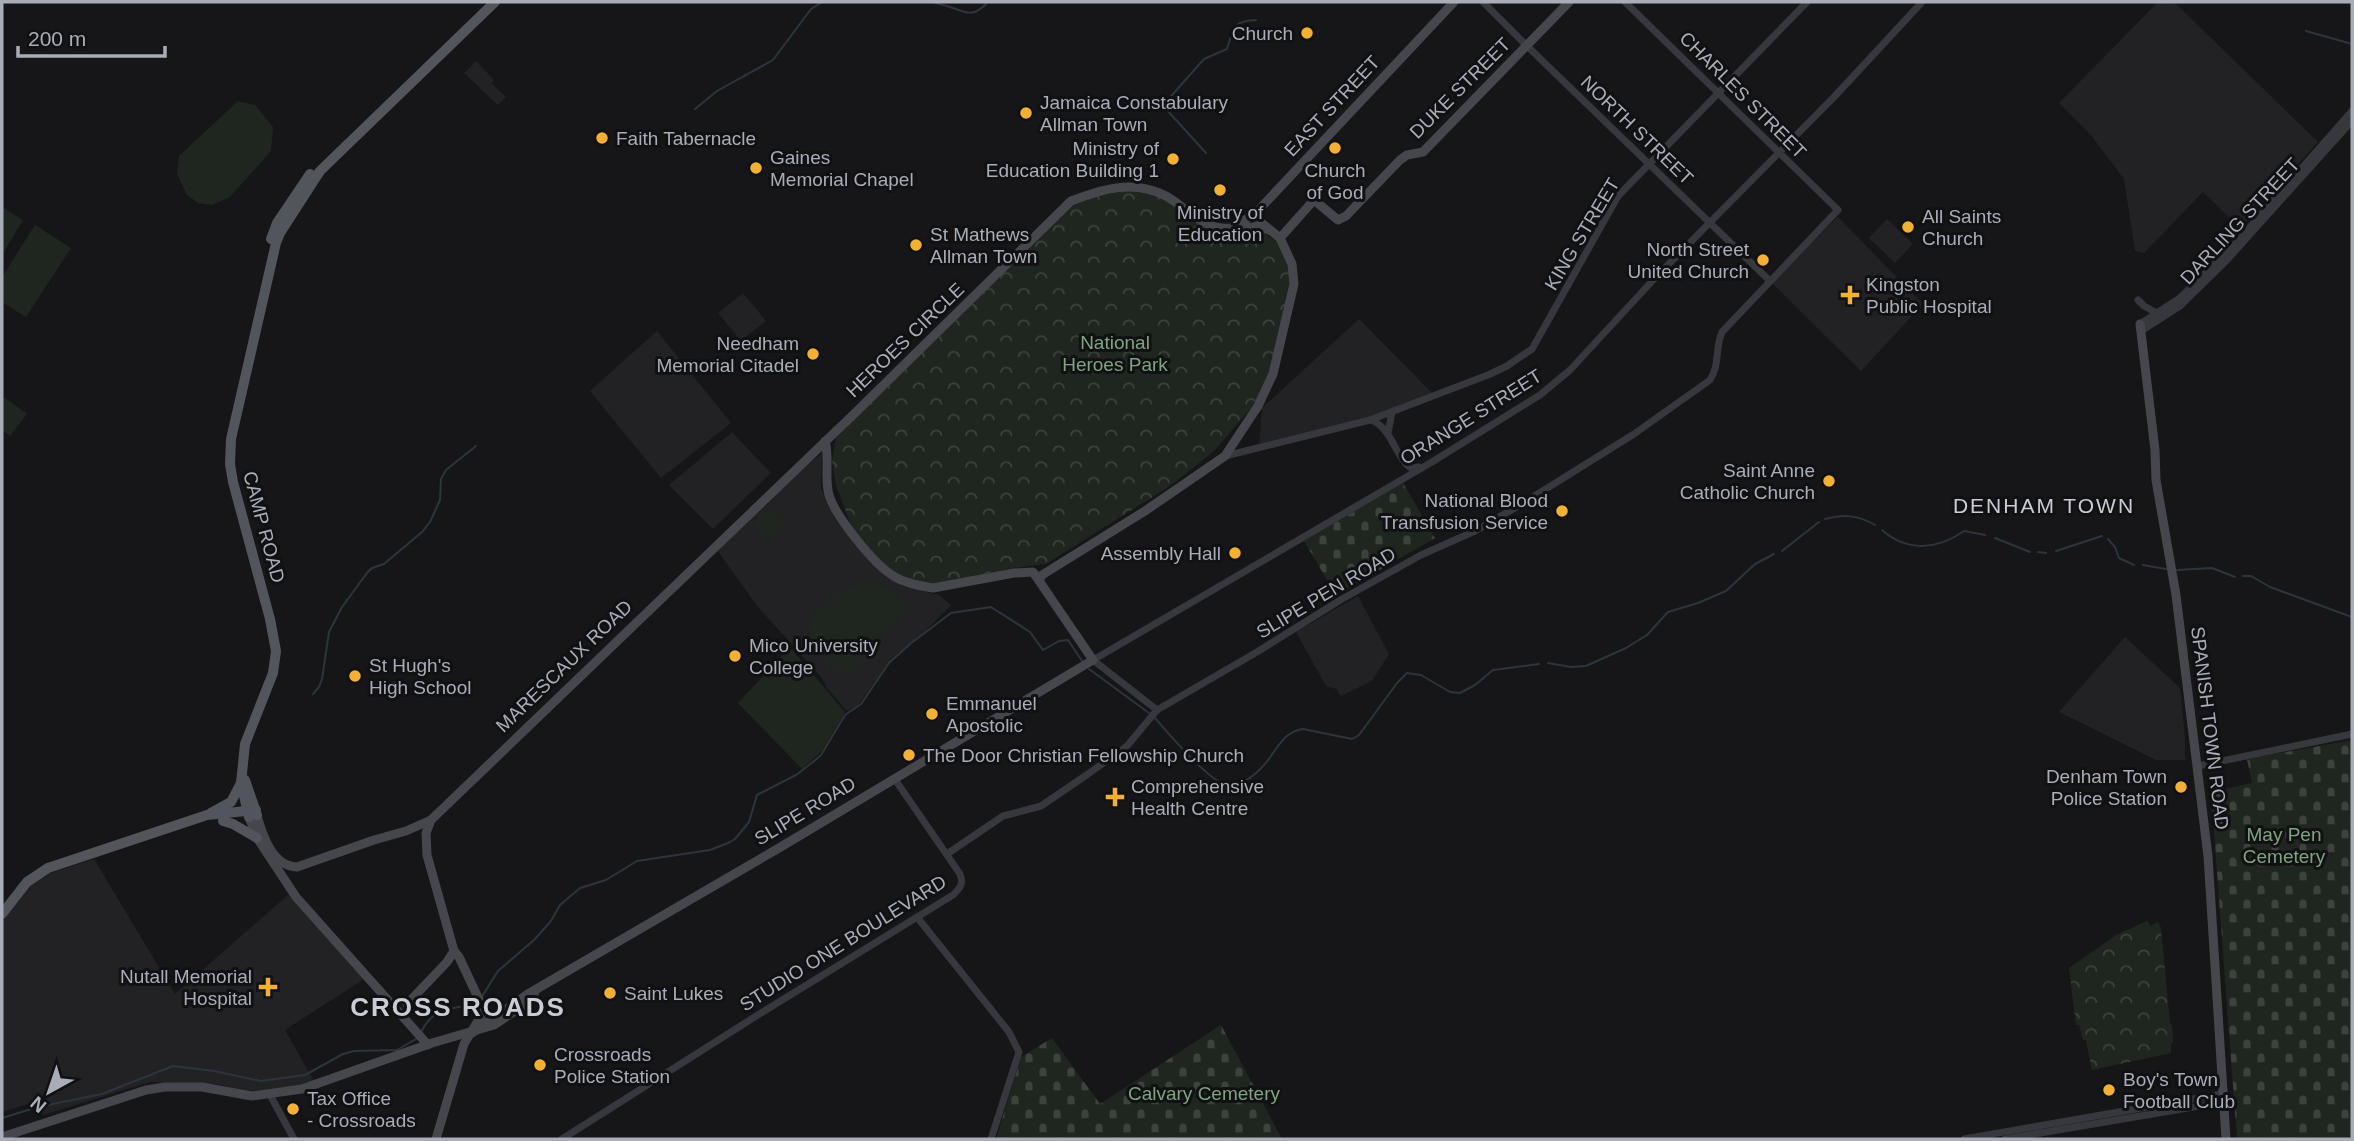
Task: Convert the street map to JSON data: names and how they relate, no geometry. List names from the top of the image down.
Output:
{
  "streets": {
    "main road": [
      "DUKE STREET",
      "EAST STREET",
      "HEROES CIRCLE",
      "CAMP ROAD",
      "MARESCAUX ROAD",
      "SPANISH TOWN ROAD",
      "SLIPE ROAD"
    ],
    "street": [
      "CHARLES STREET",
      "NORTH STREET",
      "DARLING STREET",
      "KING STREET",
      "ORANGE STREET",
      "SLIPE PEN ROAD",
      "STUDIO ONE BOULEVARD"
    ]
  },
  "crossings": [
    ["DUKE STREET", "NORTH STREET"],
    ["CHARLES STREET", "NORTH STREET"],
    ["CHARLES STREET", "KING STREET"],
    ["CHARLES STREET", "ORANGE STREET"],
    ["CHARLES STREET", "SLIPE PEN ROAD"],
    ["EAST STREET", "HEROES CIRCLE"],
    ["NORTH STREET", "KING STREET"],
    ["NORTH STREET", "ORANGE STREET"],
    ["NORTH STREET", "SLIPE PEN ROAD"],
    ["DARLING STREET", "SPANISH TOWN ROAD"],
    ["HEROES CIRCLE", "MARESCAUX ROAD"],
    ["ORANGE STREET", "SLIPE ROAD"],
    ["SLIPE PEN ROAD", "STUDIO ONE BOULEVARD"],
    ["SLIPE ROAD", "STUDIO ONE BOULEVARD"]
  ],
  "districts": ["DENHAM TOWN", "CROSS ROADS"],
  "parks": ["National Heroes Park", "May Pen Cemetery", "Calvary Cemetery"],
  "places": {
    "other": [
      "Church",
      "Jamaica Constabulary Allman Town",
      "Faith Tabernacle",
      "Church of God",
      "Ministry of Education Building 1",
      "Gaines Memorial Chapel",
      "Ministry of Education",
      "All Saints Church",
      "St Mathews Allman Town",
      "North Street United Church",
      "Needham Memorial Citadel",
      "Saint Anne Catholic Church",
      "National Blood Transfusion Service",
      "Assembly Hall",
      "Mico University College",
      "St Hugh's High School",
      "Emmanuel Apostolic",
      "The Door Christian Fellowship Church",
      "Denham Town Police Station",
      "Saint Lukes",
      "Crossroads Police Station",
      "Boy's Town Football Club",
      "Tax Office - Crossroads"
    ],
    "health": ["Kingston Public Hospital", "Comprehensive Health Centre", "Nutall Memorial Hospital"]
  },
  "scale_bar": "200 m",
  "north": "bottom left"
}
